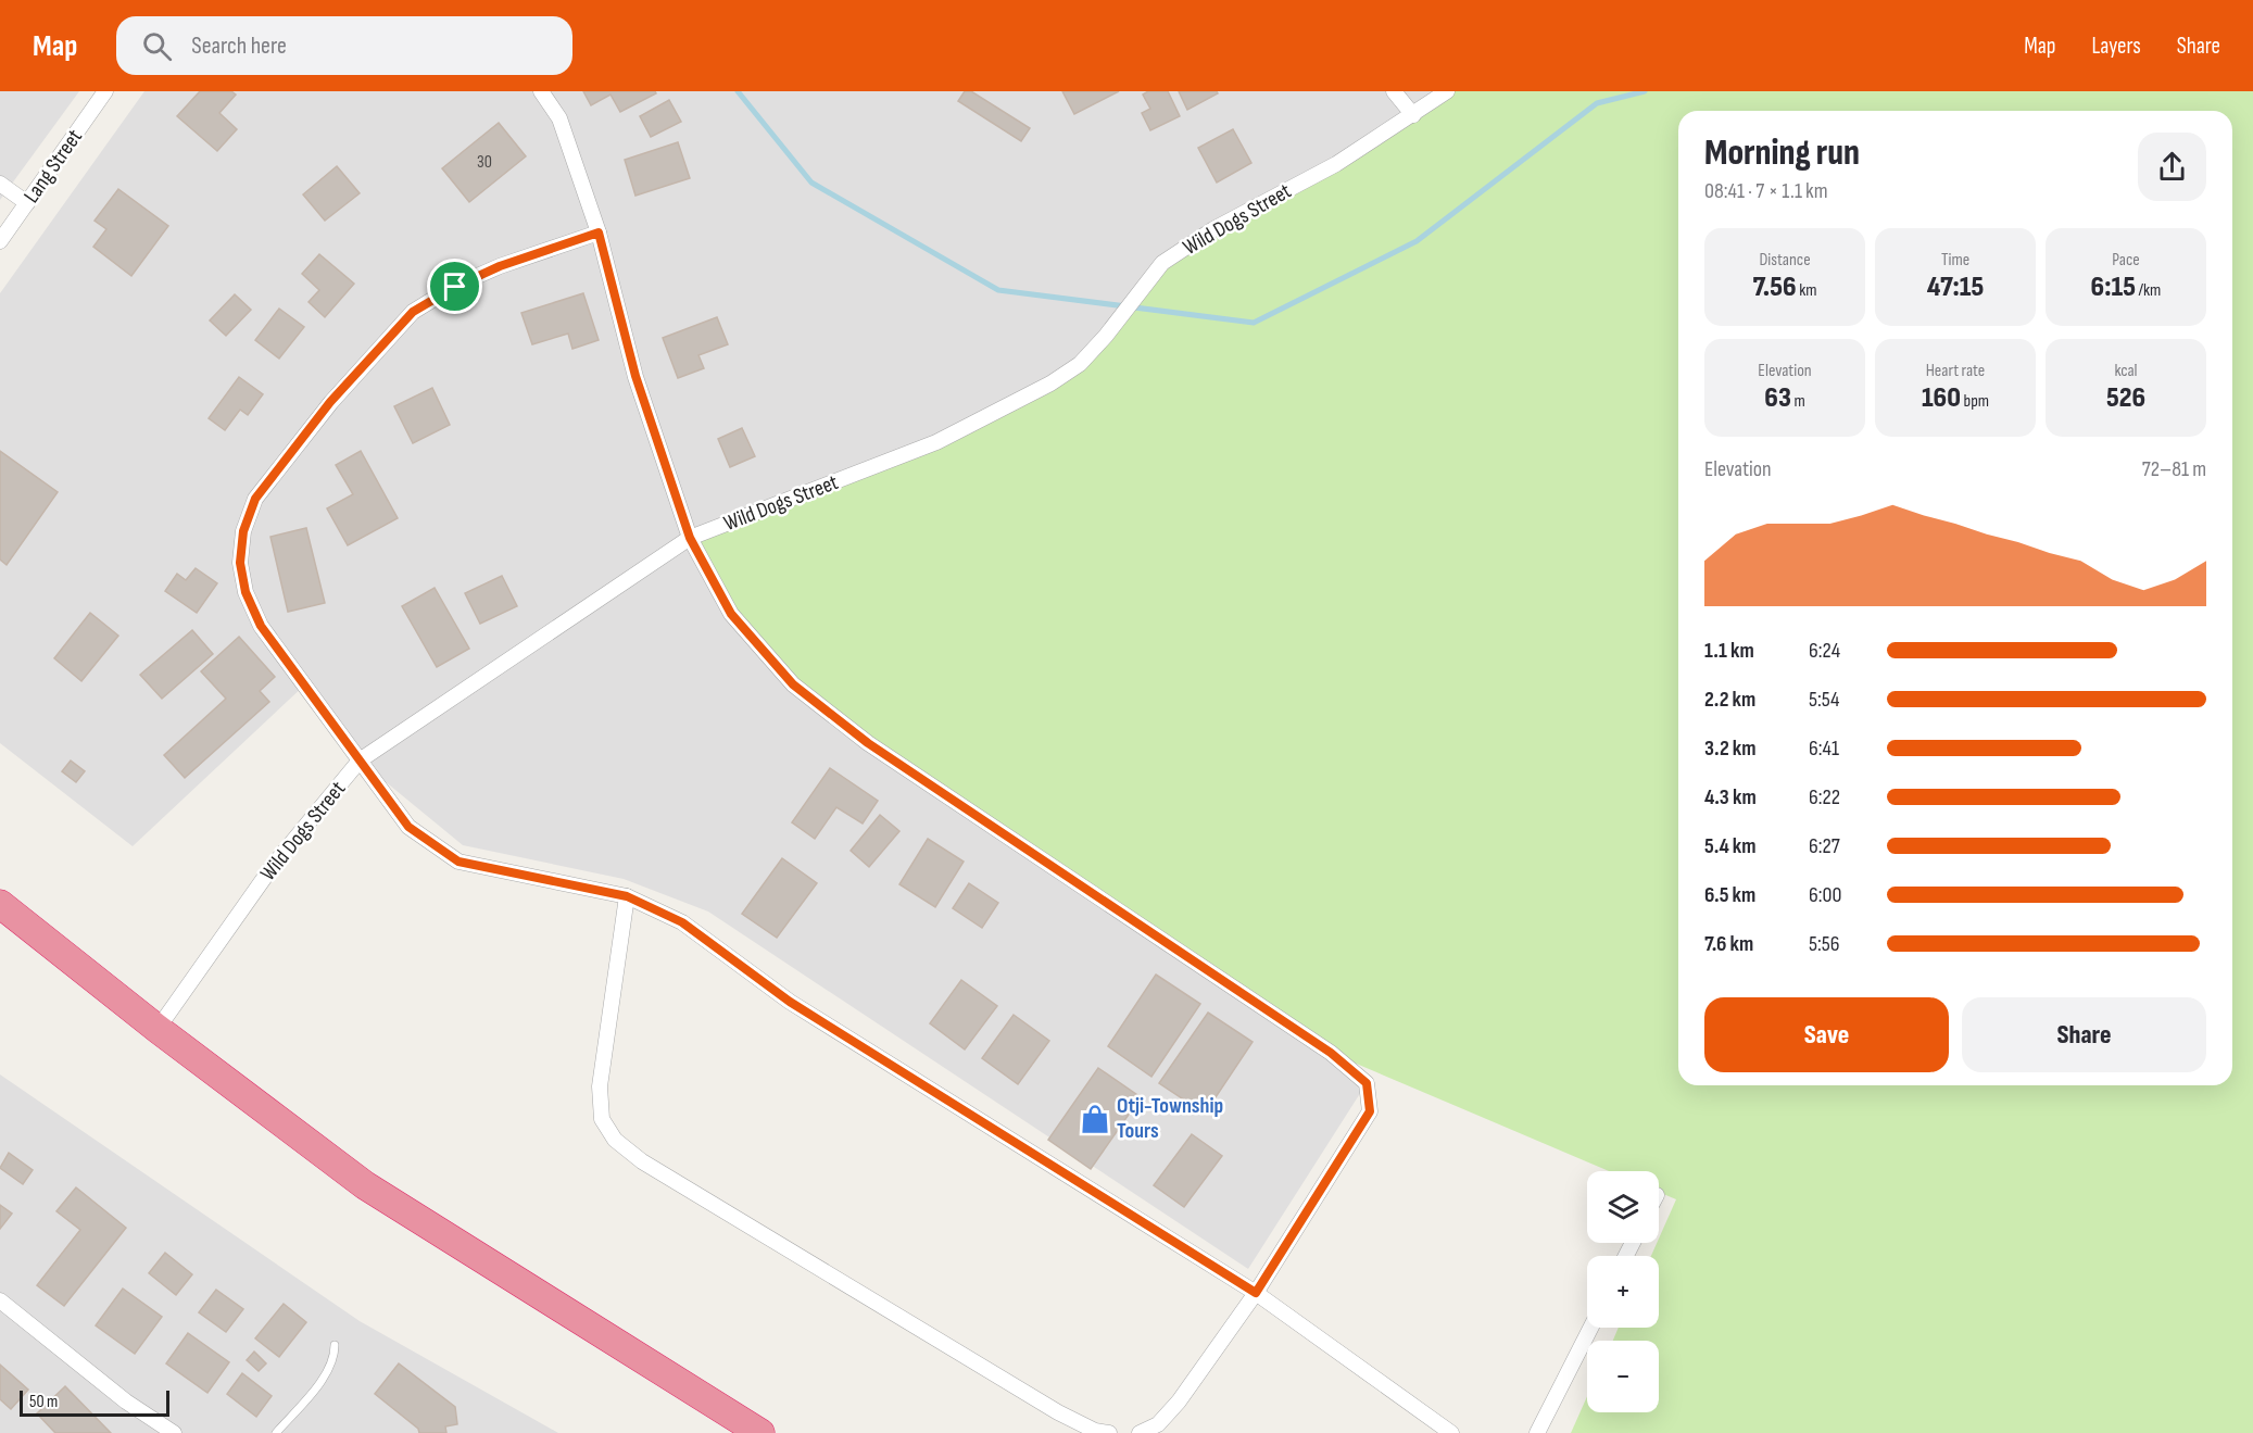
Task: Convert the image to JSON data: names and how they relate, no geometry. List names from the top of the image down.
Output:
{
  "streets": {
    "street": ["Lang Street", "Wild Dogs Street"]
  },
  "places": {
    "shop": ["Otji-Township Tours"]
  },
  "house_numbers": ["30"],
  "scale_bar": "50 m",
  "page": {
    "header": "Map",
    "search": "Search here",
    "nav": ["Map", "Layers", "Share"],
    "heading": ["Morning run", "08:41 · 7 × 1.1 km"],
    "stats": [
      ["Distance", "7.56 km"],
      ["Time", "47:15"],
      ["Pace", "6:15 /km"],
      ["Elevation", "63 m"],
      ["Heart rate", "160 bpm"],
      ["kcal", "526"]
    ],
    "chart": ["Elevation", "72–81 m"],
    "list": [
      {
        "name": "1.1 km",
        "note": "6:24"
      },
      {
        "name": "2.2 km",
        "note": "5:54"
      },
      {
        "name": "3.2 km",
        "note": "6:41"
      },
      {
        "name": "4.3 km",
        "note": "6:22"
      },
      {
        "name": "5.4 km",
        "note": "6:27"
      },
      {
        "name": "6.5 km",
        "note": "6:00"
      },
      {
        "name": "7.6 km",
        "note": "5:56"
      }
    ],
    "buttons": ["Save", "Share"],
    "map_buttons": ["+", "−"],
    "scale": "50 m"
  }
}
